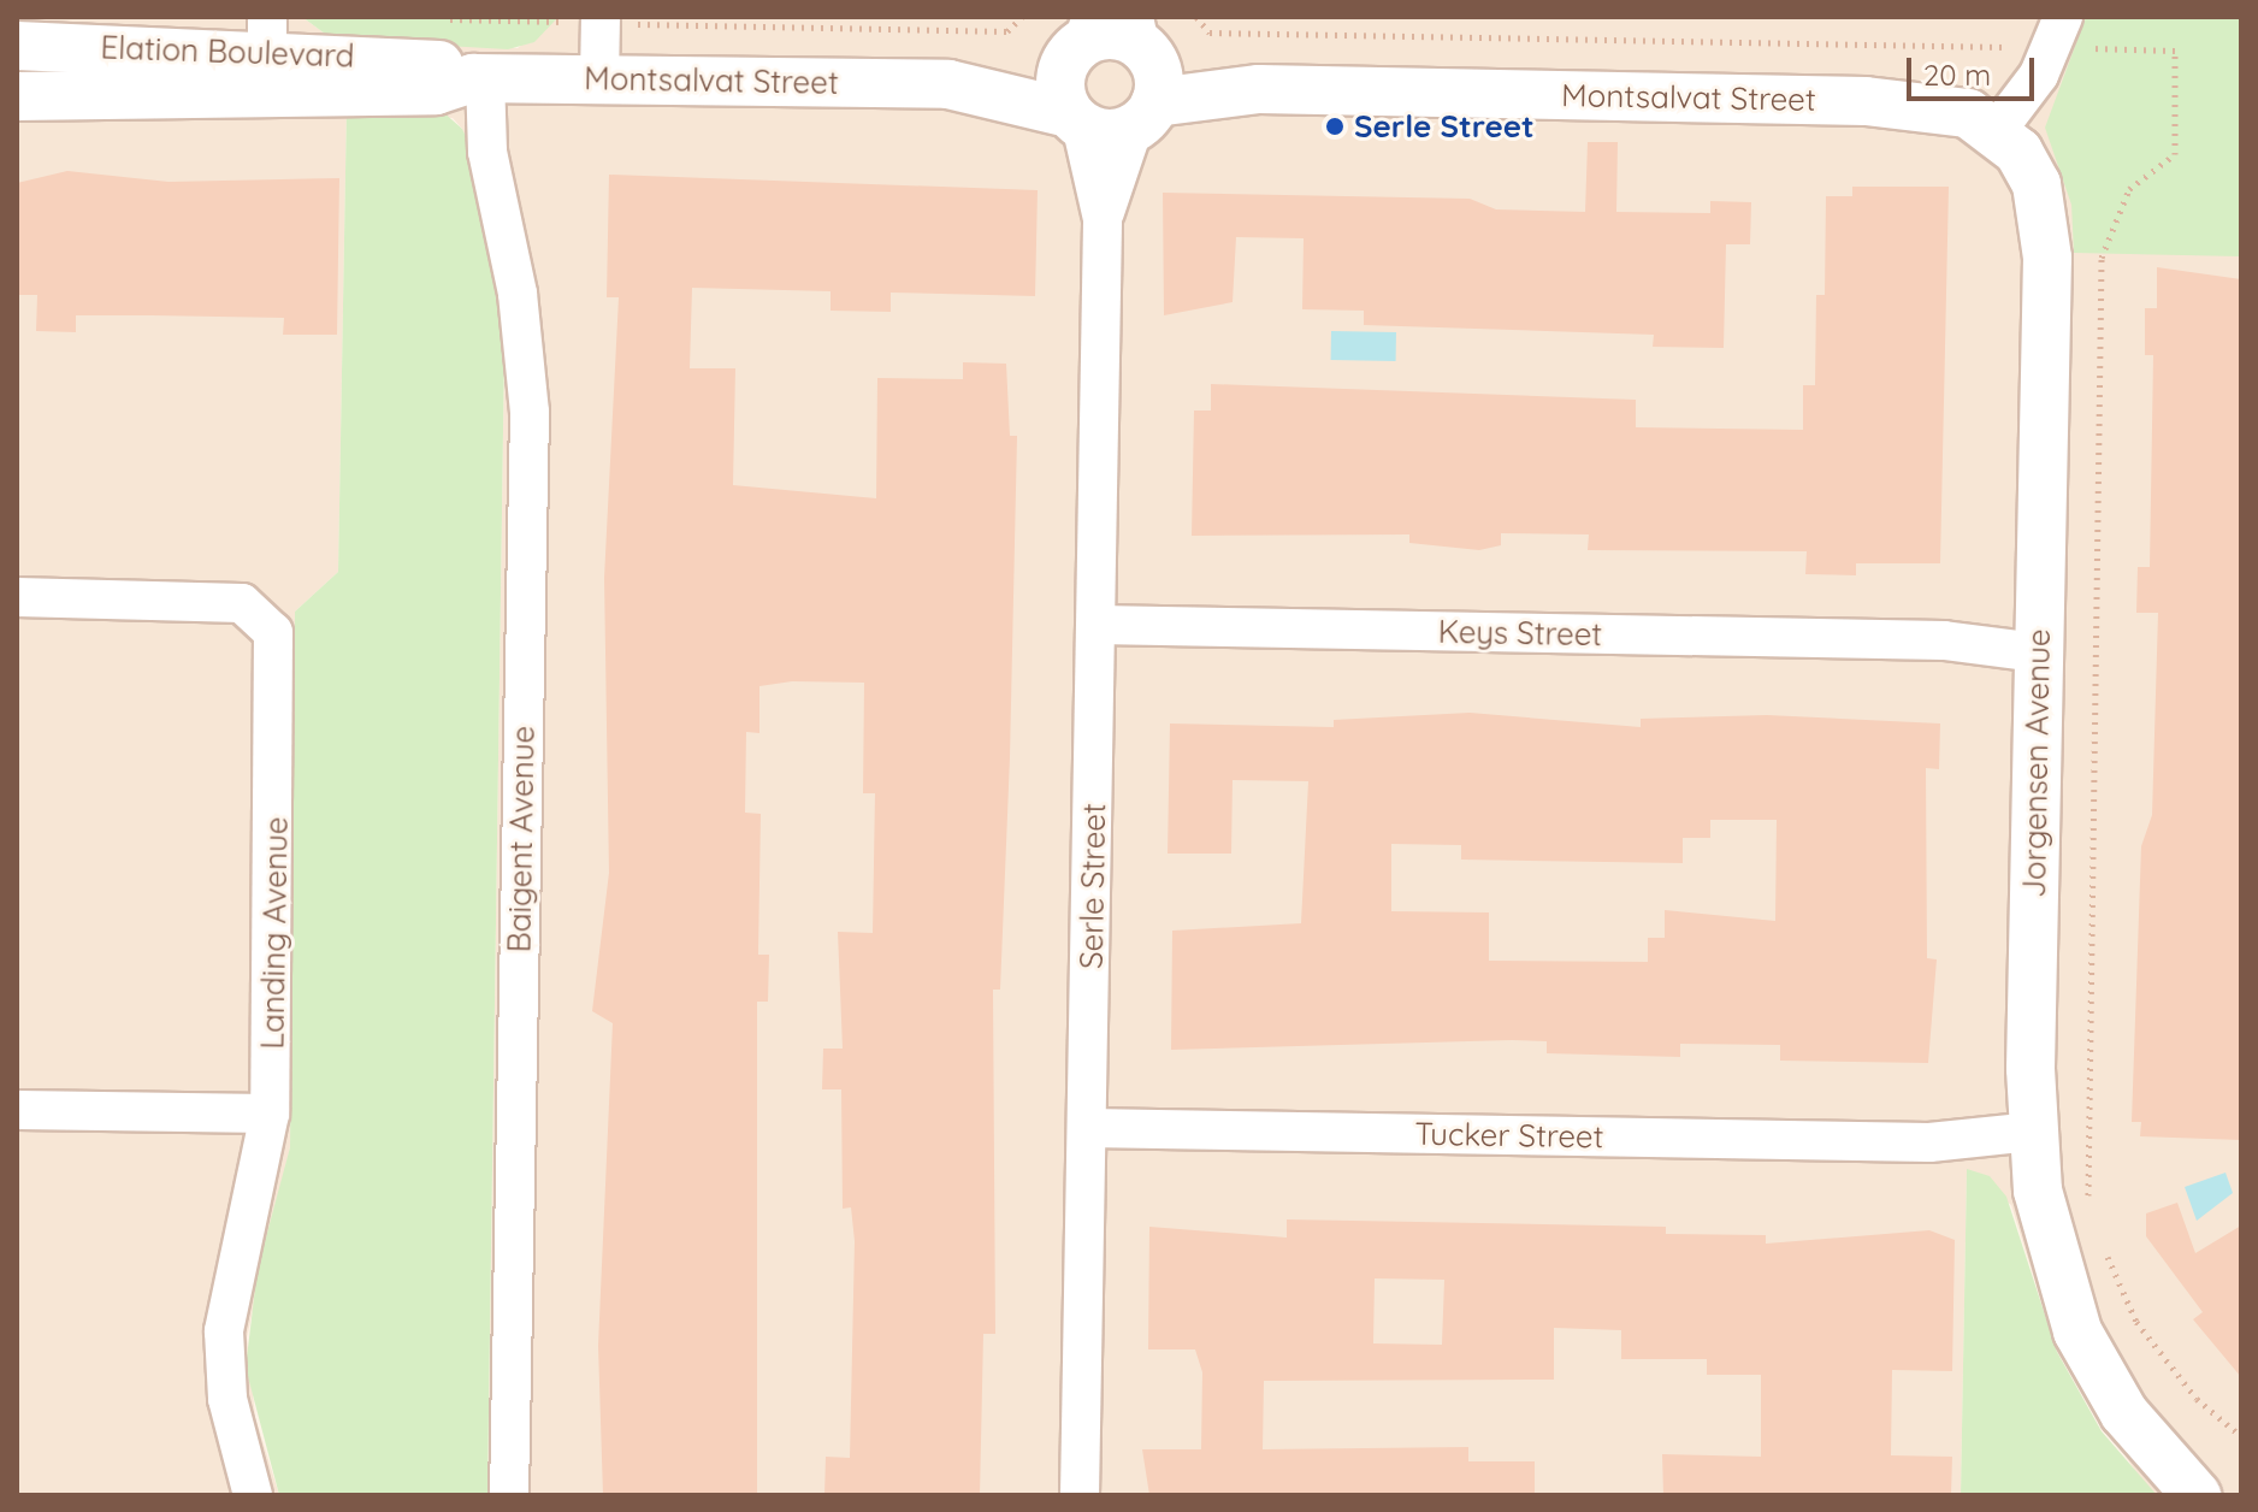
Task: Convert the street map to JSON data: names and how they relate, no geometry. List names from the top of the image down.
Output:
{
  "streets": {
    "street": [
      "Elation Boulevard",
      "Montsalvat Street",
      "Keys Street",
      "Jorgensen Avenue",
      "Baigent Avenue",
      "Serle Street",
      "Landing Avenue",
      "Tucker Street"
    ]
  },
  "crossings": [
    ["Elation Boulevard", "Montsalvat Street"],
    ["Elation Boulevard", "Baigent Avenue"],
    ["Montsalvat Street", "Jorgensen Avenue"],
    ["Montsalvat Street", "Baigent Avenue"],
    ["Montsalvat Street", "Serle Street"],
    ["Keys Street", "Jorgensen Avenue"],
    ["Keys Street", "Serle Street"],
    ["Jorgensen Avenue", "Tucker Street"],
    ["Serle Street", "Tucker Street"]
  ],
  "places": ["Serle Street"],
  "scale_bar": "20 m"
}
